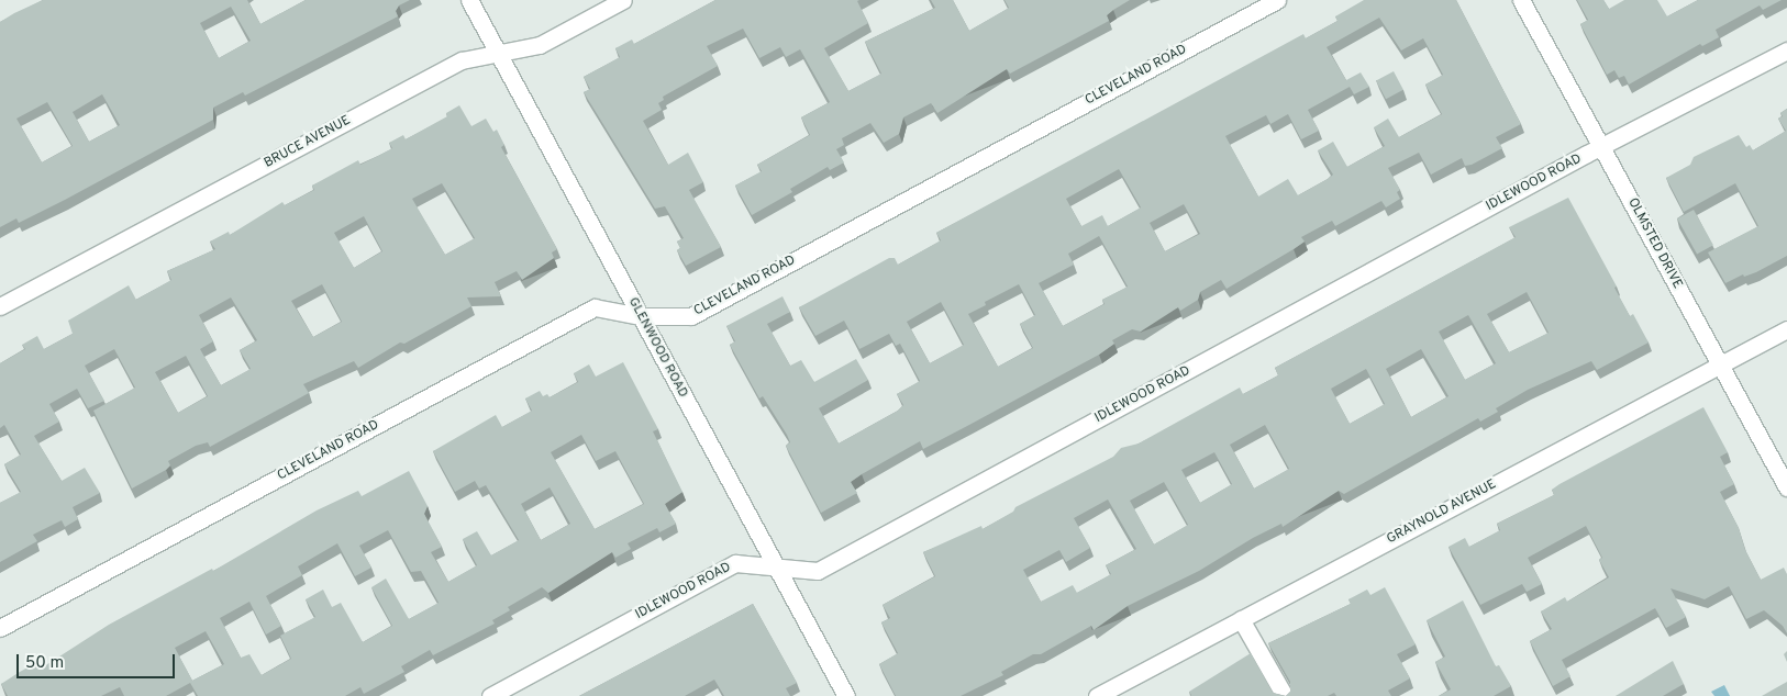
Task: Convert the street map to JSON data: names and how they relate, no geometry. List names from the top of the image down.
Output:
{
  "streets": {
    "street": [
      "CLEVELAND ROAD",
      "BRUCE AVENUE",
      "IDLEWOOD ROAD",
      "OLMSTED DRIVE",
      "GLENWOOD ROAD",
      "GRAYNOLD AVENUE"
    ]
  },
  "crossings": [
    ["CLEVELAND ROAD", "GLENWOOD ROAD"],
    ["BRUCE AVENUE", "GLENWOOD ROAD"],
    ["IDLEWOOD ROAD", "OLMSTED DRIVE"],
    ["IDLEWOOD ROAD", "GLENWOOD ROAD"],
    ["OLMSTED DRIVE", "GRAYNOLD AVENUE"]
  ],
  "scale_bar": "50 m"
}
